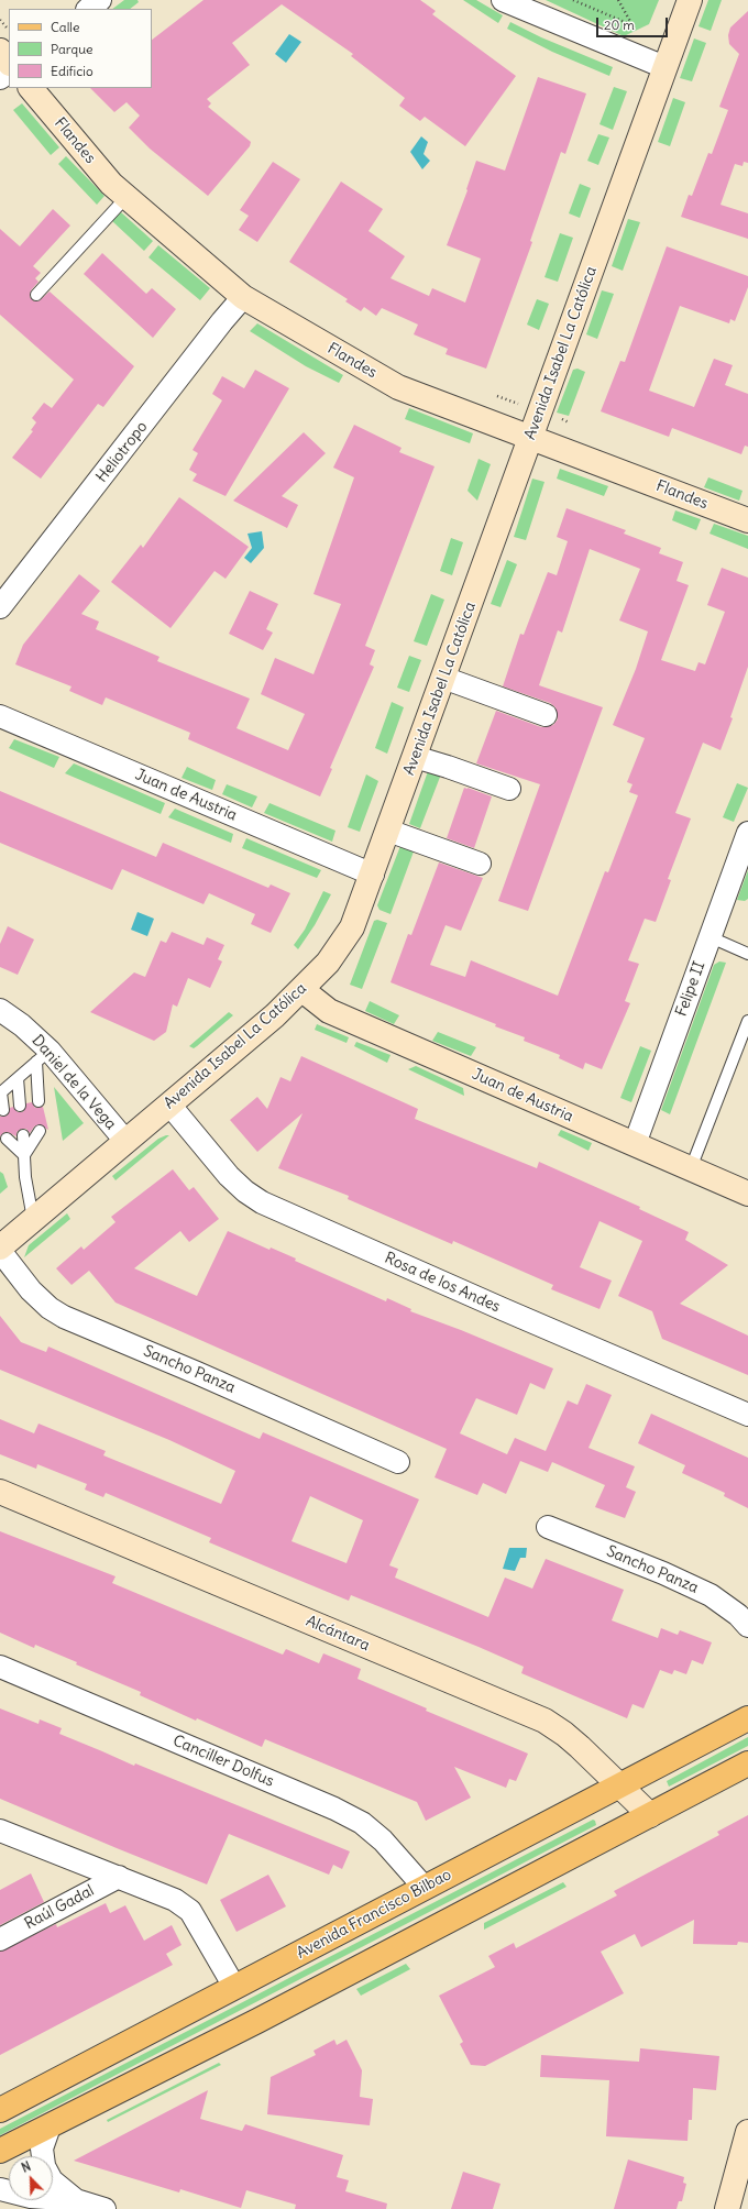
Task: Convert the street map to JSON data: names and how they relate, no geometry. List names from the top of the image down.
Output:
{
  "streets": {
    "main road": ["Avenida Francisco Bilbao"],
    "street": [
      "Flandes",
      "Avenida Isabel La Católica",
      "Heliotropo",
      "Juan de Austria",
      "Felipe II",
      "Daniel de la Vega",
      "Rosa de los Andes",
      "Sancho Panza",
      "Alcántara",
      "Canciller Dolfus",
      "Raúl Gadal"
    ]
  },
  "crossings": [
    ["Flandes", "Avenida Isabel La Católica"],
    ["Flandes", "Heliotropo"],
    ["Avenida Isabel La Católica", "Juan de Austria"],
    ["Avenida Isabel La Católica", "Daniel de la Vega"],
    ["Avenida Isabel La Católica", "Rosa de los Andes"],
    ["Juan de Austria", "Felipe II"],
    ["Alcántara", "Avenida Francisco Bilbao"],
    ["Canciller Dolfus", "Avenida Francisco Bilbao"],
    ["Raúl Gadal", "Avenida Francisco Bilbao"]
  ],
  "legend": ["Calle", "Parque", "Edificio"],
  "scale_bar": "20 m",
  "north": "top left"
}
